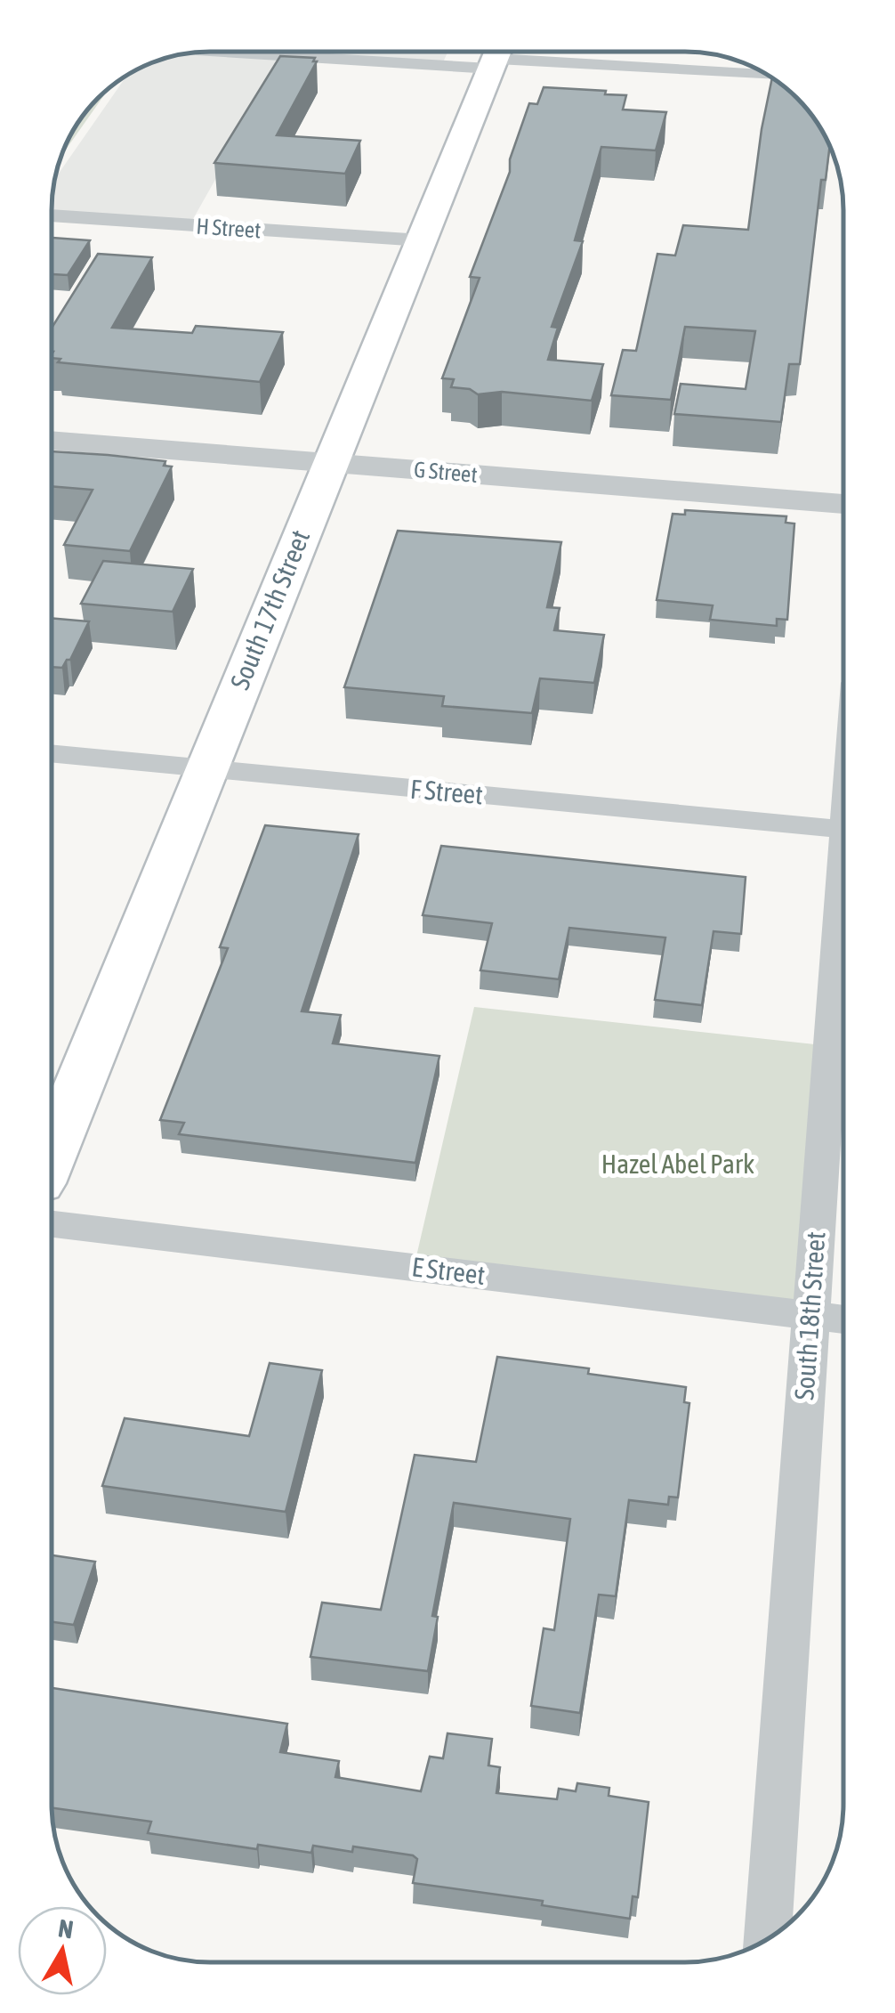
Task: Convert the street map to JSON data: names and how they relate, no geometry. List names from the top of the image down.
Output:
{
  "streets": {
    "main road": ["South 17th Street"],
    "street": [
      "H Street",
      "G Street",
      "F Street",
      "E Street",
      "South 18th Street"
    ]
  },
  "crossings": [
    ["H Street", "South 17th Street"],
    ["G Street", "South 17th Street"],
    ["South 17th Street", "F Street"],
    ["E Street", "South 18th Street"]
  ],
  "parks": ["Hazel Abel Park"],
  "north": "top"
}
